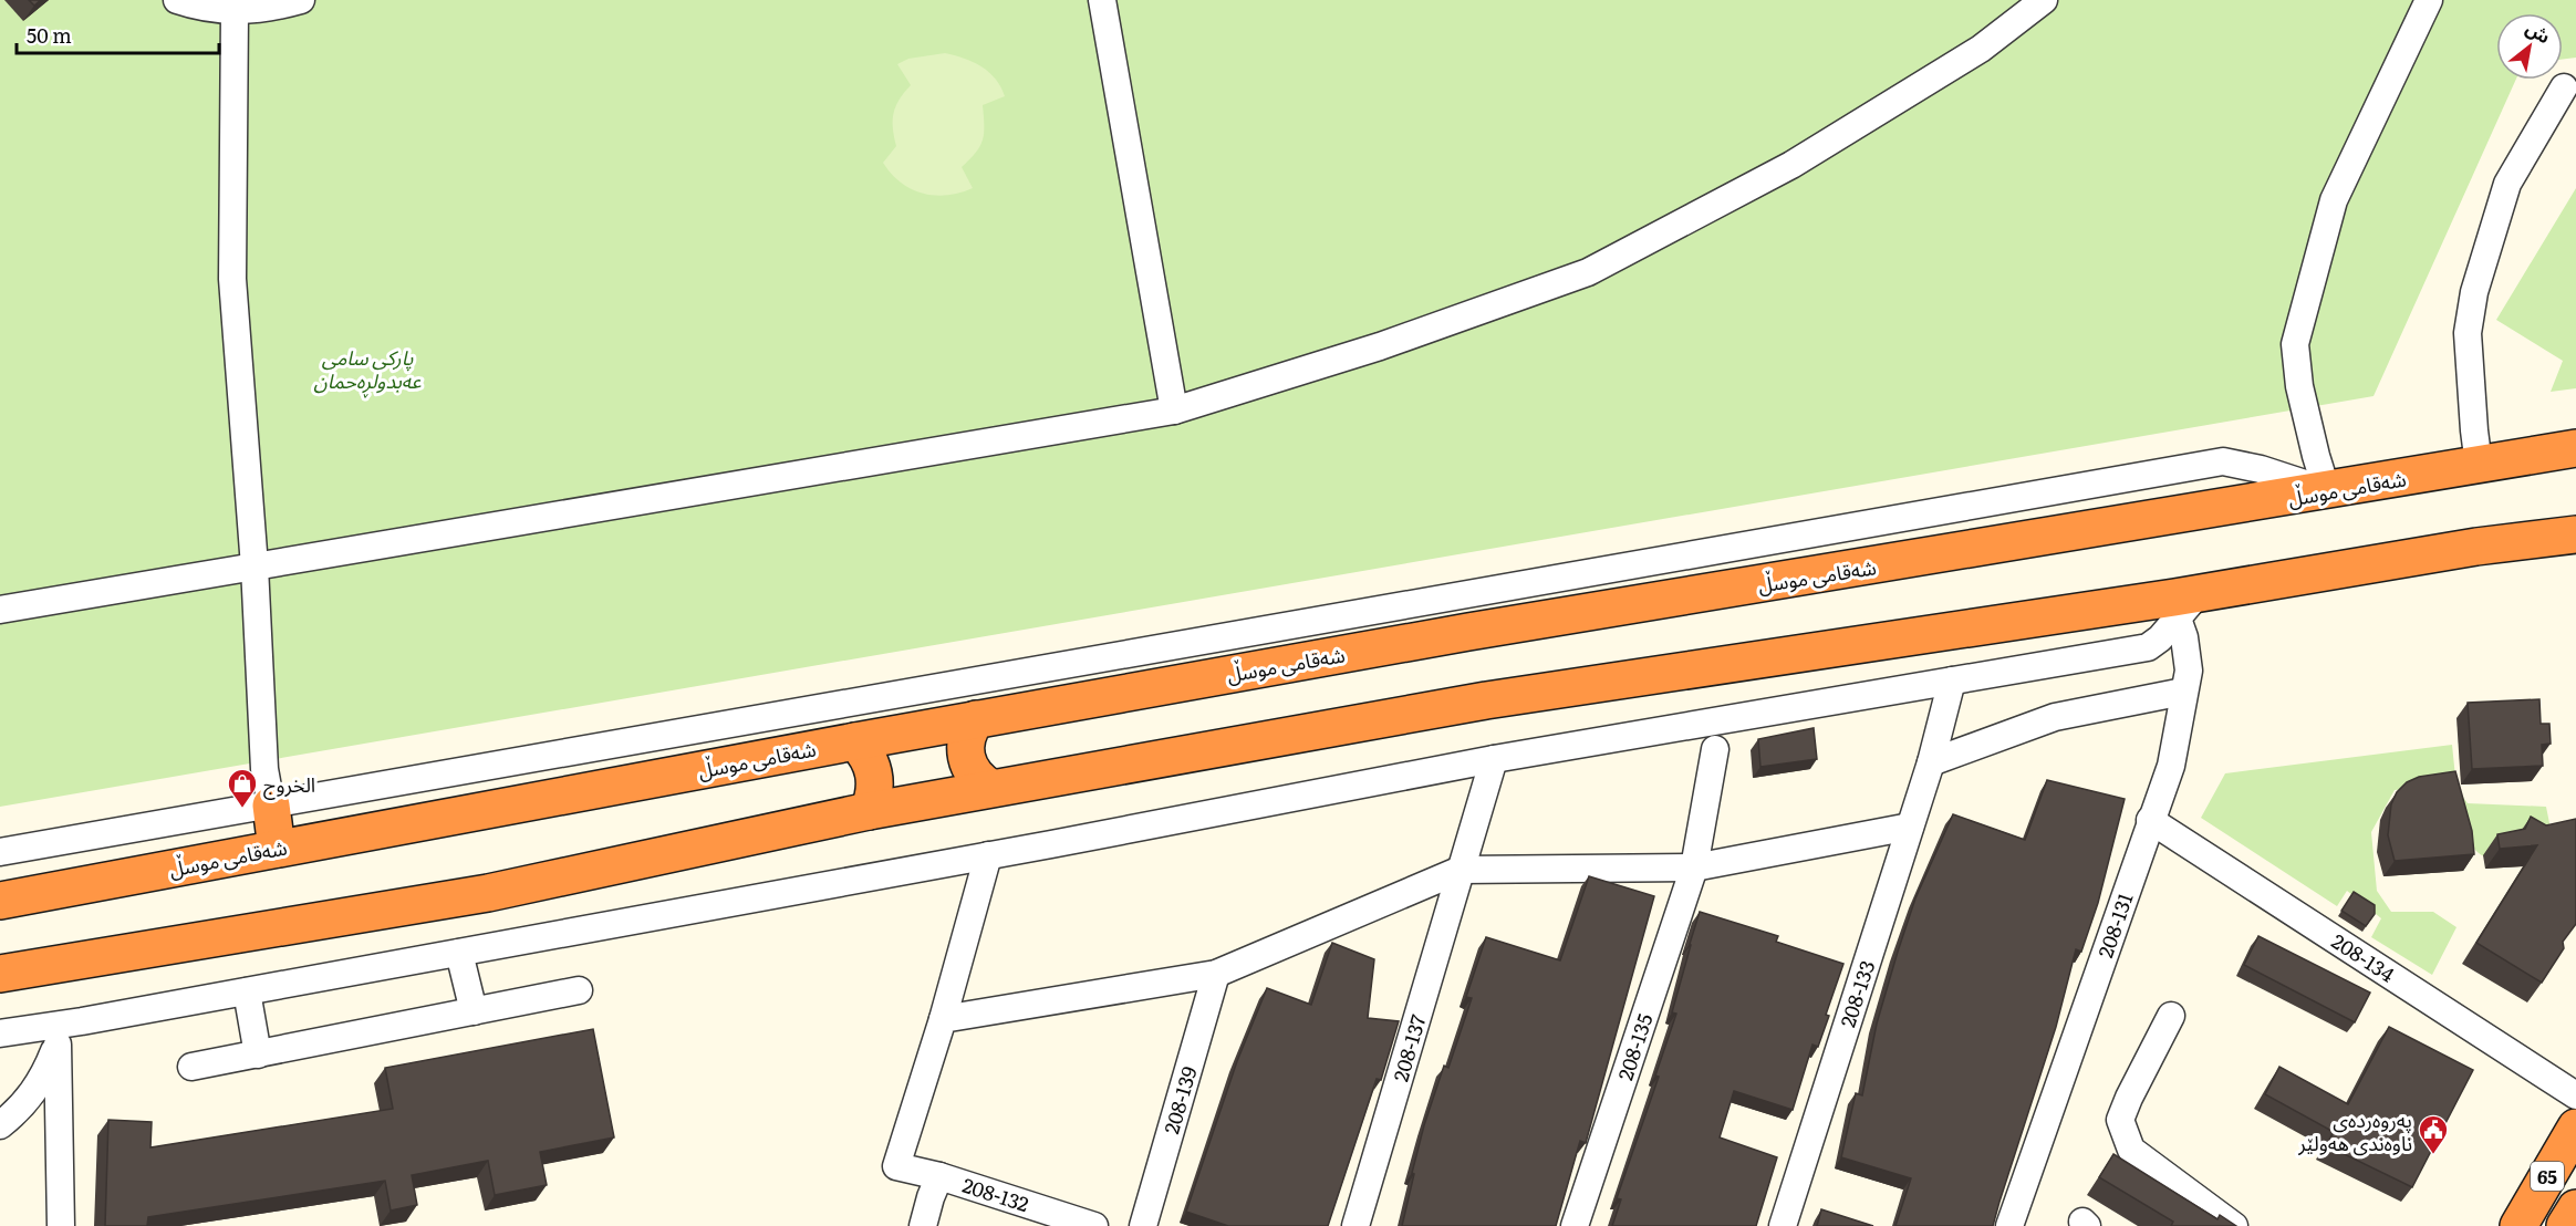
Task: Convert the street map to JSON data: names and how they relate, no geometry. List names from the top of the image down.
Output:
{
  "streets": {
    "highway": ["شەقامی موسڵ", "65"],
    "street": [
      "208-131",
      "208-134",
      "208-133",
      "208-135",
      "208-137",
      "208-139",
      "208-132"
    ]
  },
  "crossings": [
    ["208-131", "208-134"]
  ],
  "parks": ["پارکی سامی عەبدولڕەحمان"],
  "places": {
    "shop": ["الخروج"],
    "public building": ["پەروەردەی ناوەندی هەولێر"]
  },
  "scale_bar": "50 m",
  "north": "top right"
}
